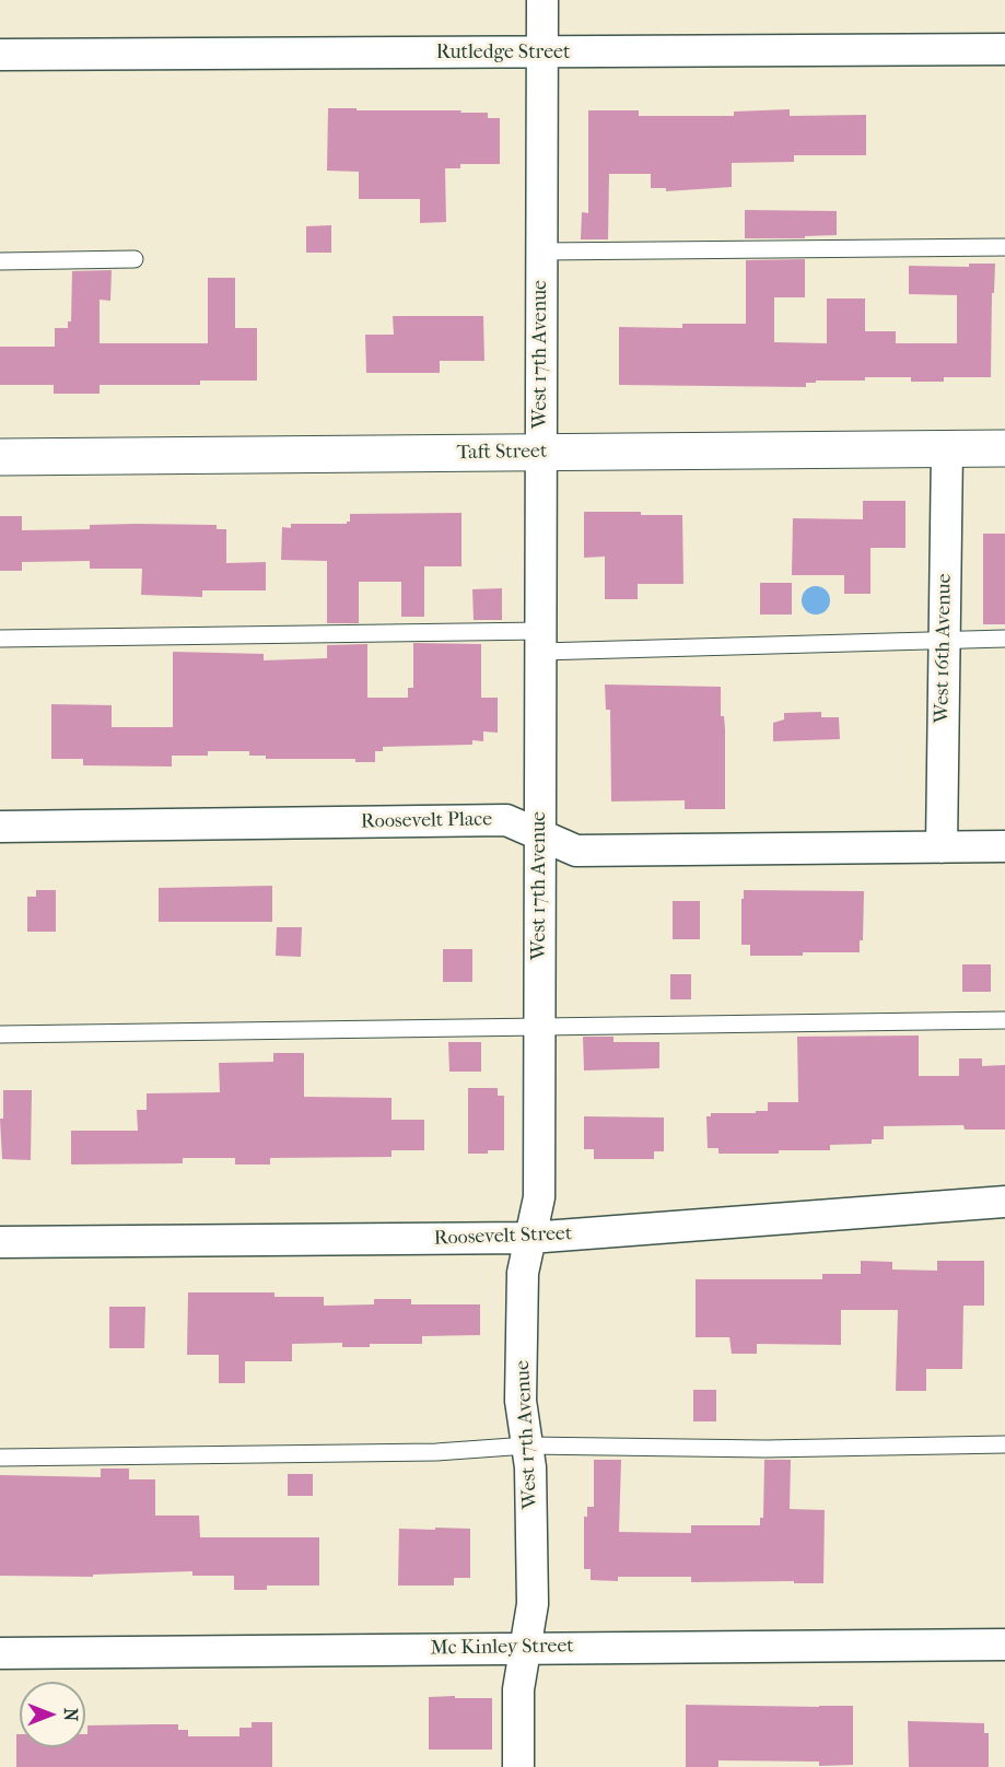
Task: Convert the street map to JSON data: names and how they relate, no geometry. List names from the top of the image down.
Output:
{
  "streets": {
    "street": [
      "Rutledge Street",
      "West 17th Avenue",
      "Taft Street",
      "West 16th Avenue",
      "Roosevelt Place",
      "Roosevelt Street",
      "Mc Kinley Street"
    ]
  },
  "crossings": [
    ["Rutledge Street", "West 17th Avenue"],
    ["West 17th Avenue", "Taft Street"],
    ["West 17th Avenue", "Roosevelt Place"],
    ["West 17th Avenue", "Roosevelt Street"],
    ["West 17th Avenue", "Mc Kinley Street"],
    ["Taft Street", "West 16th Avenue"],
    ["West 16th Avenue", "Roosevelt Place"]
  ],
  "north": "right"
}
